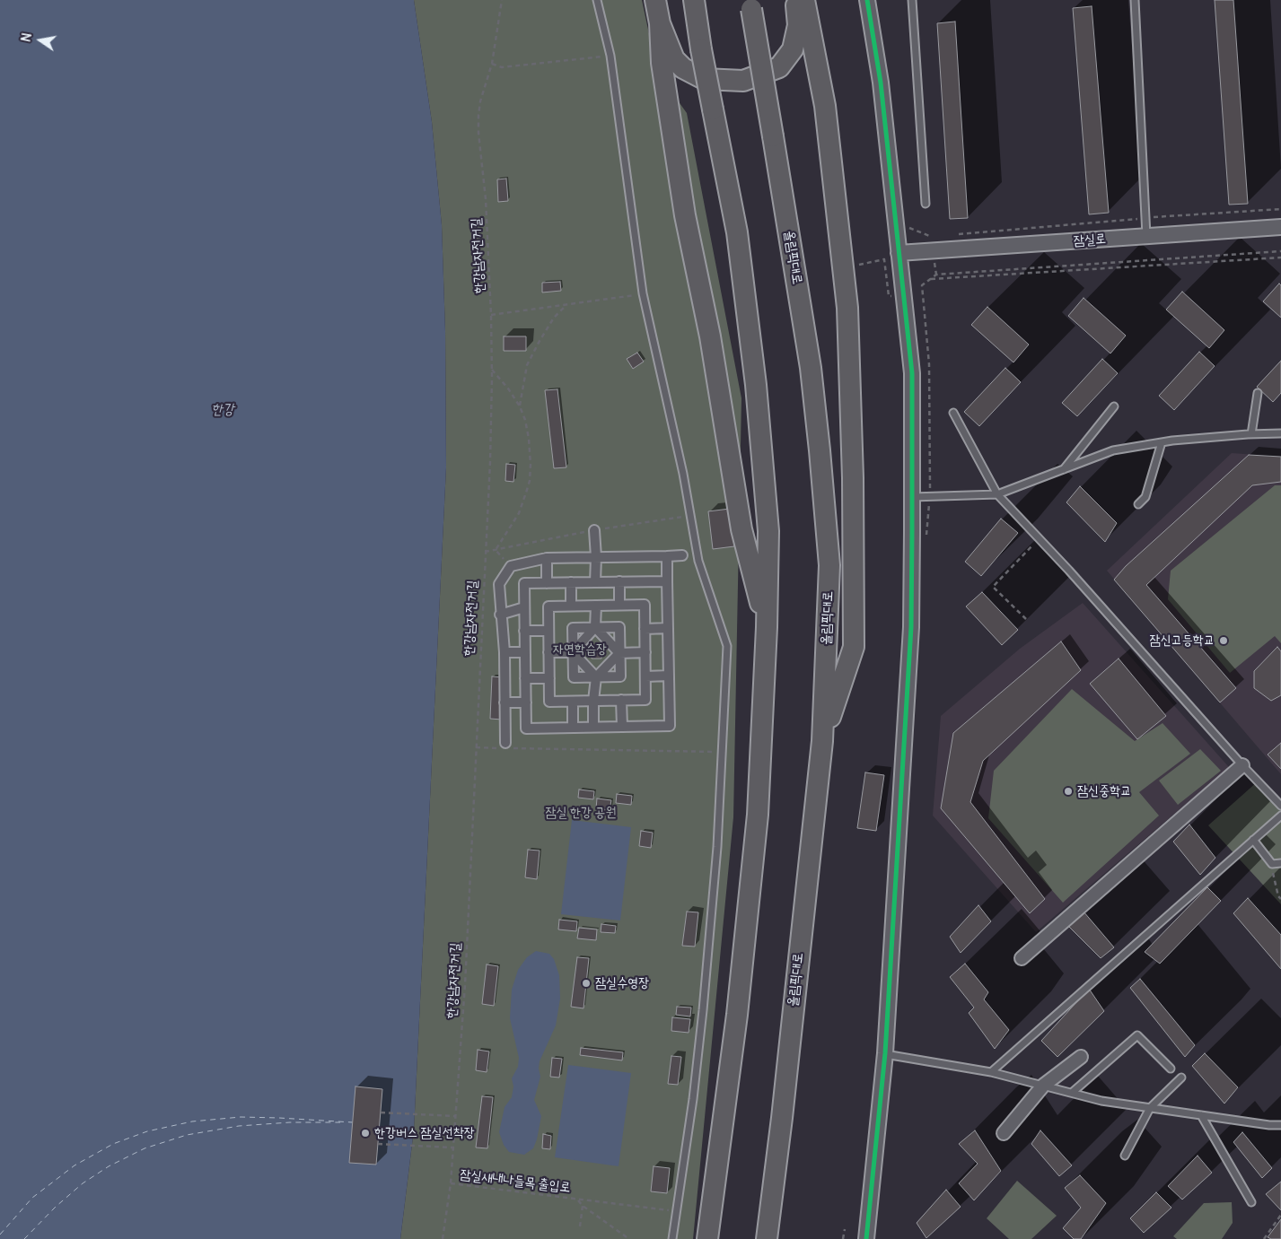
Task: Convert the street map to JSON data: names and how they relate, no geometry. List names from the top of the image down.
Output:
{
  "streets": {
    "highway": ["올림픽대로"],
    "street": ["잠실로"],
    "path": ["한강남자전거길", "잠실새내나들목 출입로"]
  },
  "crossings": [
    ["한강남자전거길", "잠실새내나들목 출입로"]
  ],
  "water": ["한강"],
  "parks": ["자연학습장", "잠실 한강 공원"],
  "places": [
    "잠신고등학교",
    "잠신중학교",
    "잠실수영장",
    "한강버스 잠실선착장"
  ],
  "north": "left"
}
